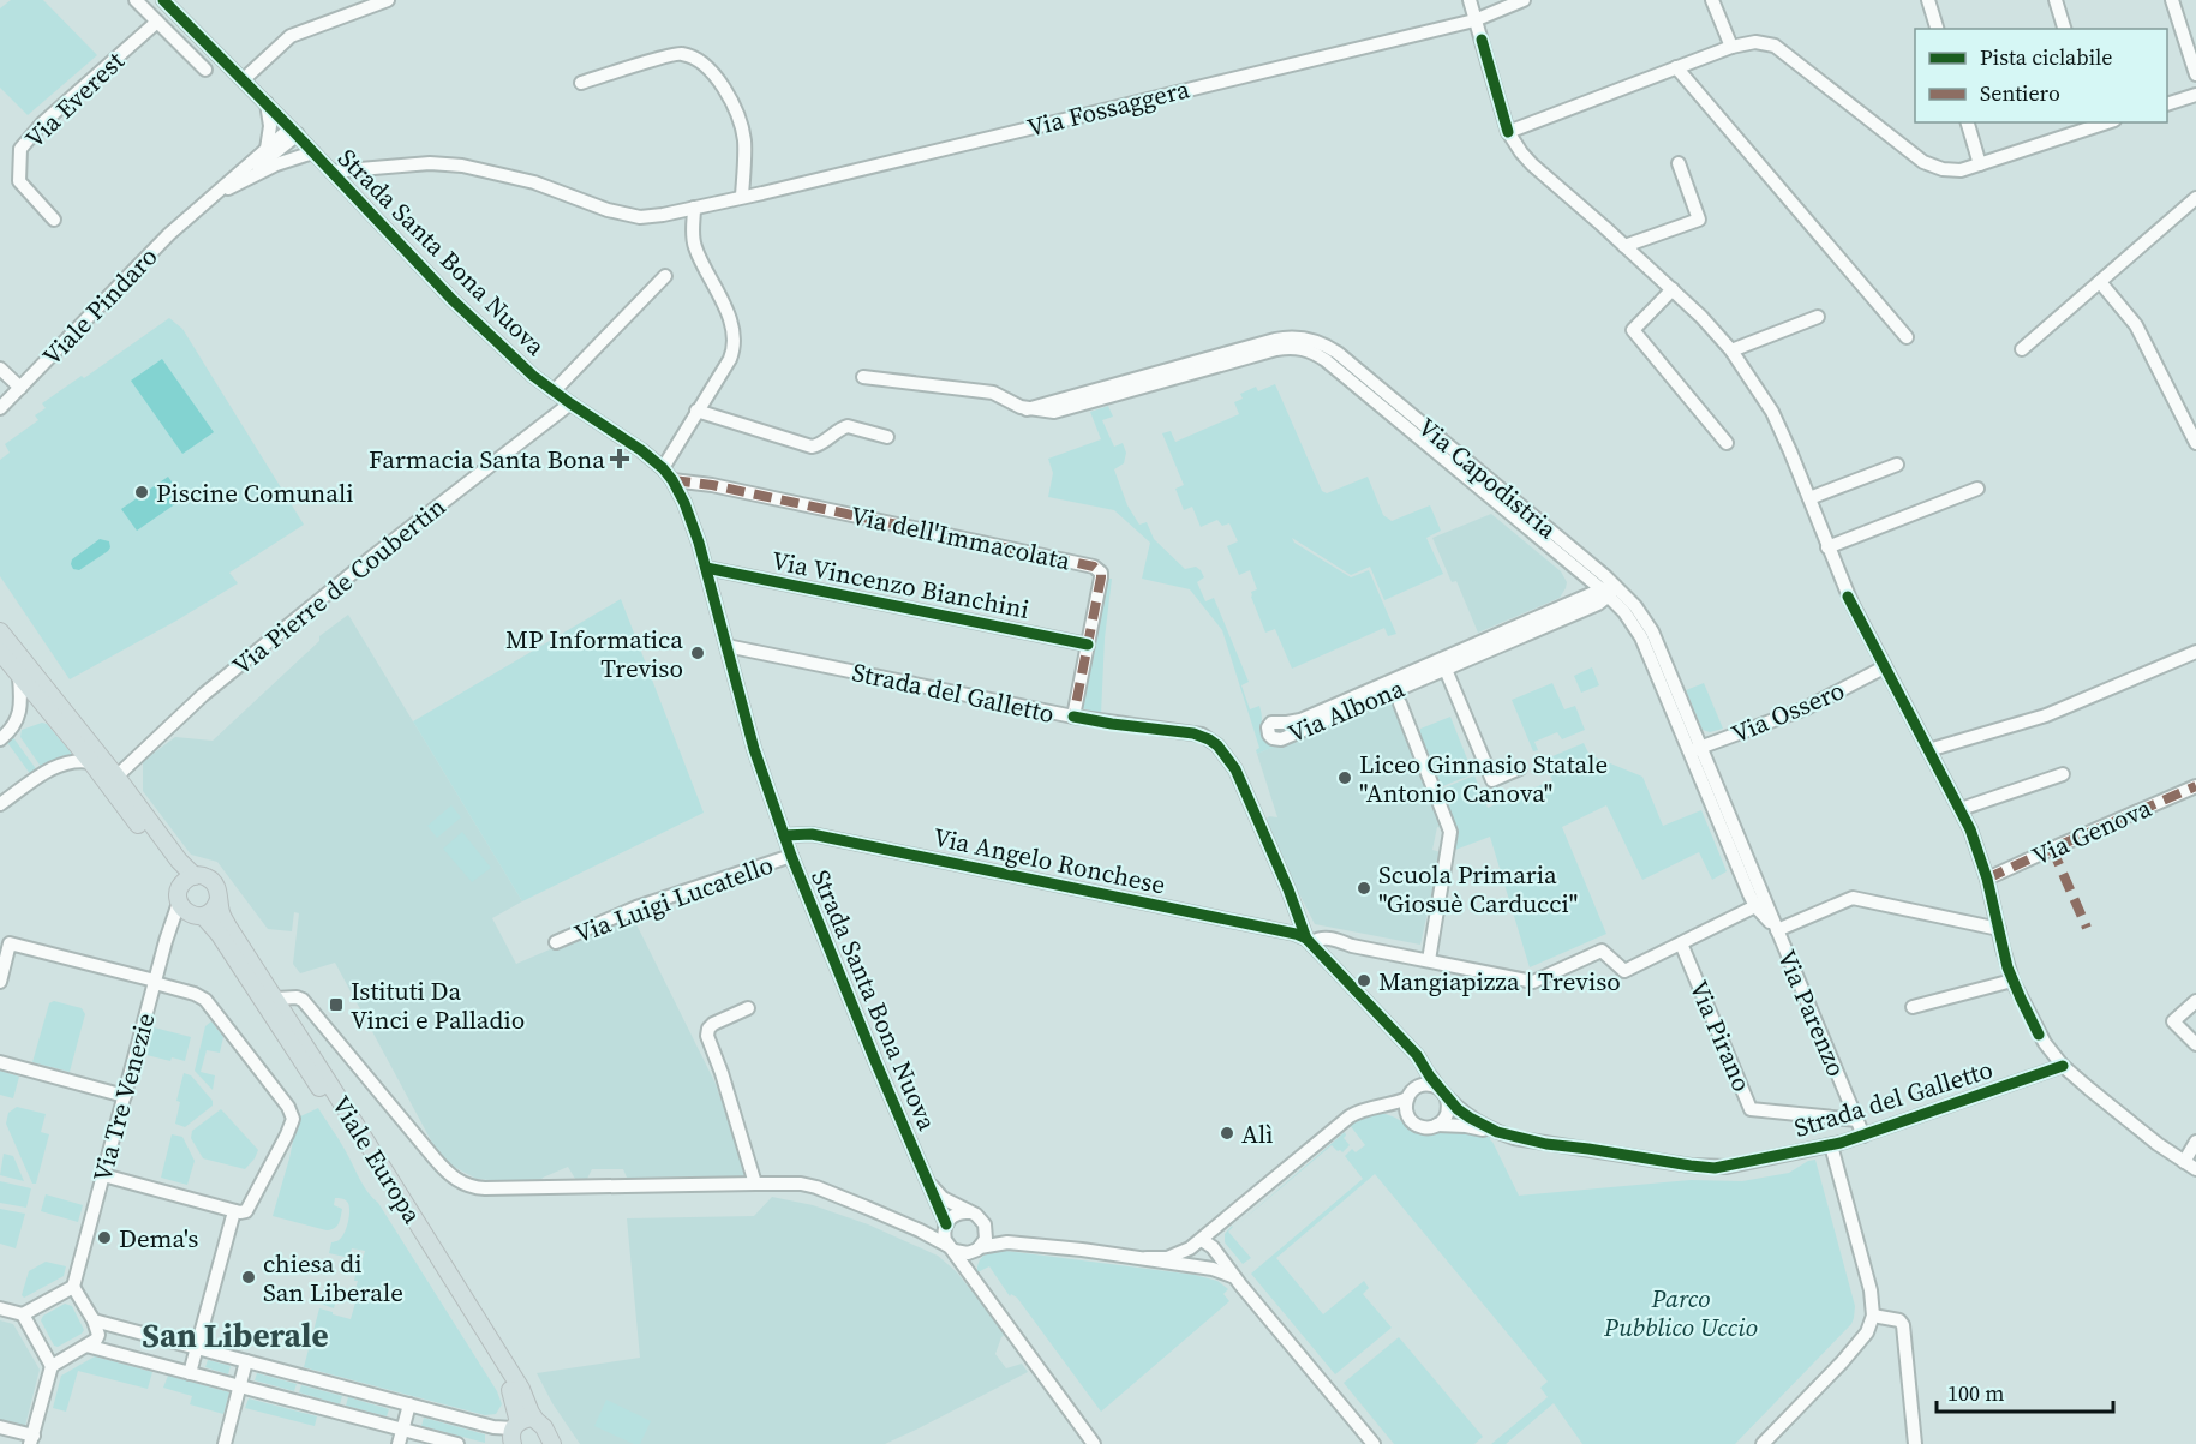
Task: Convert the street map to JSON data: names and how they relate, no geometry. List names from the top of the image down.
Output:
{
  "streets": {
    "main road": ["Viale Europa"],
    "street": [
      "Via Everest",
      "Via Fossaggera",
      "Strada Santa Bona Nuova",
      "Viale Pindaro",
      "Via Capodistria",
      "Via dell'Immacolata",
      "Via Vincenzo Bianchini",
      "Via Pierre de Coubertin",
      "Strada del Galletto",
      "Via Albona",
      "Via Ossero",
      "Via Genova",
      "Via Angelo Ronchese",
      "Via Luigi Lucatello",
      "Via Parenzo",
      "Via Pirano",
      "Via Tre Venezie"
    ]
  },
  "crossings": [
    ["Via Fossaggera", "Strada Santa Bona Nuova"],
    ["Strada Santa Bona Nuova", "Viale Pindaro"],
    ["Strada Santa Bona Nuova", "Via dell'Immacolata"],
    ["Strada Santa Bona Nuova", "Via Vincenzo Bianchini"],
    ["Strada Santa Bona Nuova", "Via Pierre de Coubertin"],
    ["Strada Santa Bona Nuova", "Strada del Galletto"],
    ["Strada Santa Bona Nuova", "Via Angelo Ronchese"],
    ["Strada Santa Bona Nuova", "Via Luigi Lucatello"],
    ["Via Capodistria", "Via Albona"],
    ["Via Capodistria", "Via Ossero"],
    ["Via Capodistria", "Via Parenzo"],
    ["Via dell'Immacolata", "Via Vincenzo Bianchini"],
    ["Via dell'Immacolata", "Strada del Galletto"],
    ["Via Pierre de Coubertin", "Viale Europa"],
    ["Strada del Galletto", "Via Angelo Ronchese"],
    ["Strada del Galletto", "Via Parenzo"],
    ["Via Parenzo", "Via Pirano"],
    ["Via Tre Venezie", "Viale Europa"]
  ],
  "districts": ["San Liberale"],
  "parks": ["Parco Pubblico Uccio"],
  "places": {
    "health": ["Farmacia Santa Bona"],
    "other": [
      "Piscine Comunali",
      "MP Informatica Treviso",
      "Liceo Ginnasio Statale \"Antonio Canova\"",
      "Scuola Primaria \"Giosuè Carducci\"",
      "Mangiapizza | Treviso",
      "Alì",
      "Dema's",
      "chiesa di San Liberale"
    ],
    "transit": ["Istituti Da Vinci e Palladio"]
  },
  "legend": ["Pista ciclabile", "Sentiero"],
  "scale_bar": "100 m"
}
